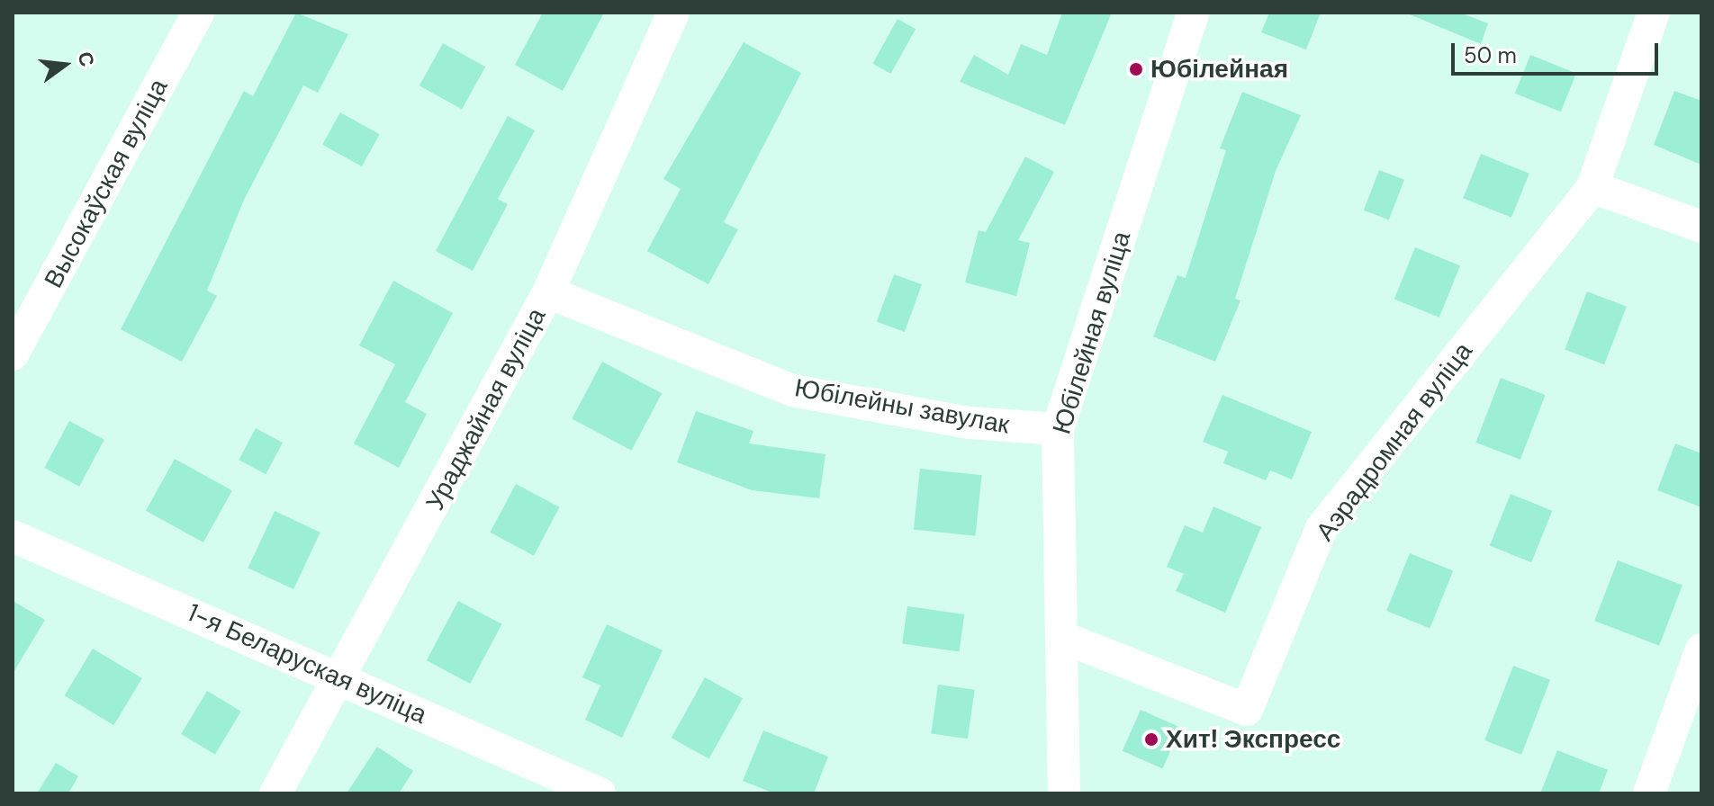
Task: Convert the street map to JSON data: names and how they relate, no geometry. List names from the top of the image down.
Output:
{
  "streets": {
    "street": [
      "Высокаўская вуліца",
      "Юбілейная вуліца",
      "Юбілейны завулак",
      "Ураджайная вуліца",
      "Аэрадромная вуліца",
      "1-я Беларуская вуліца"
    ]
  },
  "crossings": [
    ["Юбілейная вуліца", "Юбілейны завулак"],
    ["Юбілейная вуліца", "Аэрадромная вуліца"],
    ["Юбілейны завулак", "Ураджайная вуліца"],
    ["Ураджайная вуліца", "1-я Беларуская вуліца"]
  ],
  "places": ["Юбілейная", "Хит! Экспресс"],
  "scale_bar": "50 m",
  "north": "right"
}
